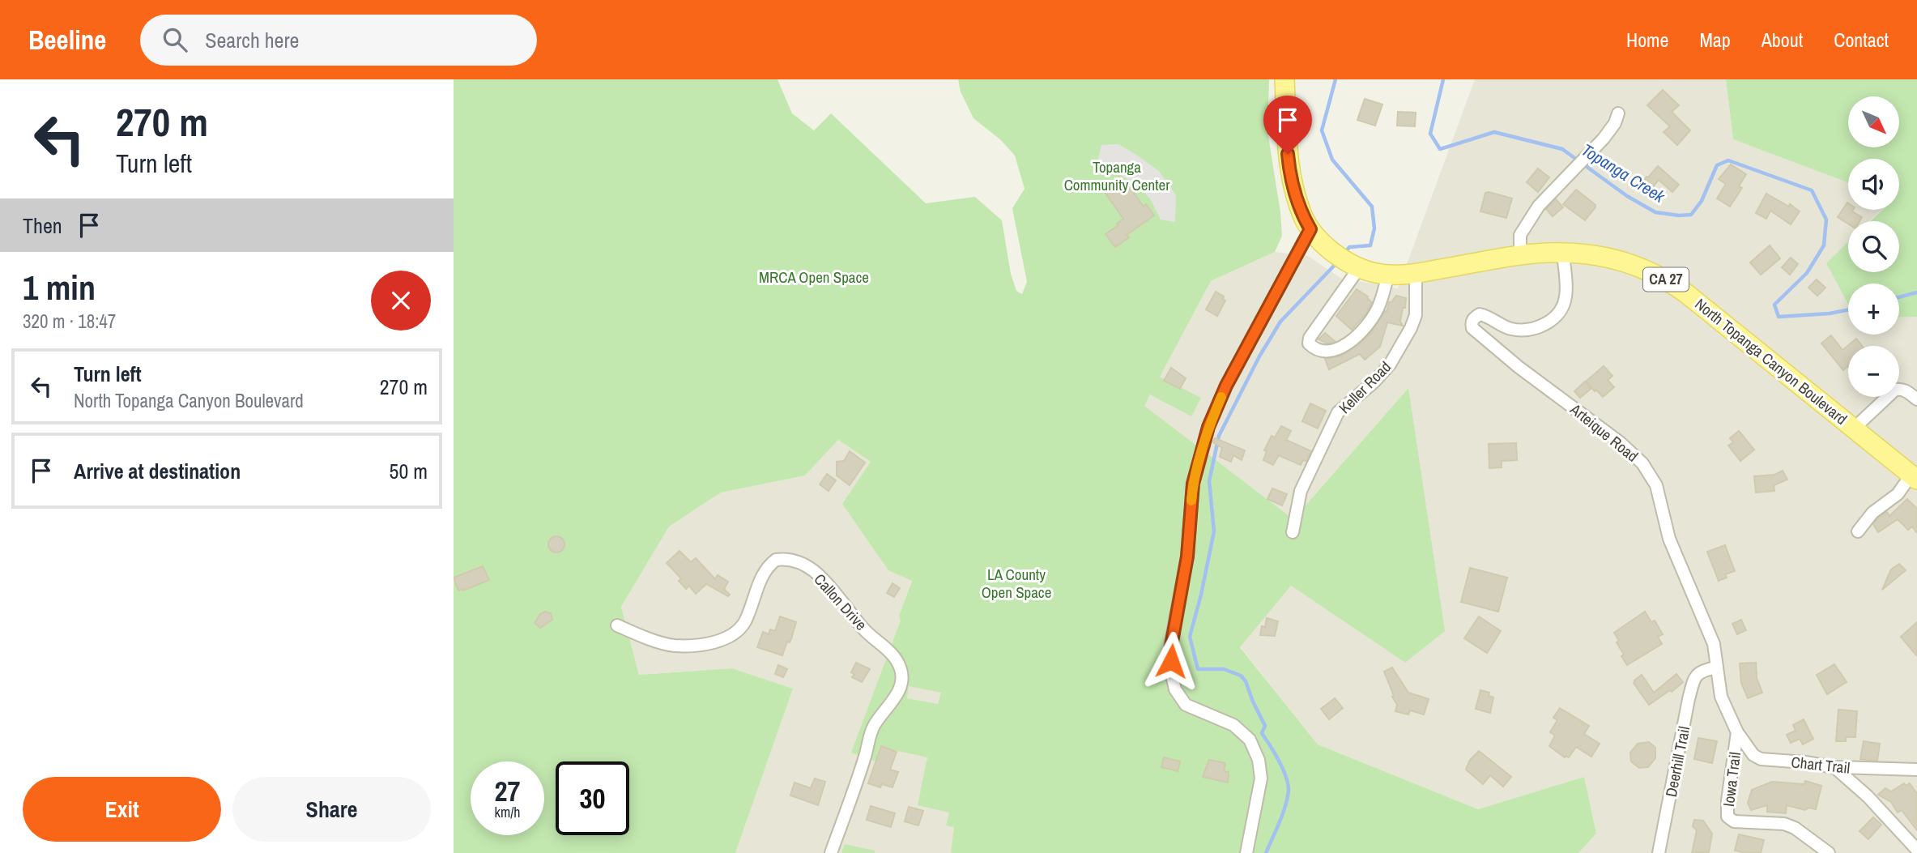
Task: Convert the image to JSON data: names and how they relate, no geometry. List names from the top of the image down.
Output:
{
  "streets": {
    "main road": ["CA 27", "North Topanga Canyon Boulevard"],
    "street": [
      "Keller Road",
      "Arteique Road",
      "Callon Drive",
      "Deerhill Trail",
      "Chart Trail",
      "Iowa Trail"
    ]
  },
  "crossings": [
    ["North Topanga Canyon Boulevard", "Keller Road"],
    ["North Topanga Canyon Boulevard", "Arteique Road"],
    ["Arteique Road", "Deerhill Trail"],
    ["Arteique Road", "Chart Trail"],
    ["Arteique Road", "Iowa Trail"],
    ["Chart Trail", "Iowa Trail"]
  ],
  "water": ["Topanga Creek"],
  "parks": ["Topanga Community Center", "MRCA Open Space", "LA County Open Space"],
  "north": "bottom right",
  "page": {
    "header": "Beeline",
    "search": "Search here",
    "nav": [
      "Home",
      "Map",
      "About",
      "Contact"
    ],
    "turn": ["270 m", "Turn left"],
    "map_buttons": ["+", "−"],
    "then": "Then",
    "heading": ["1 min", "320 m · 18:47"],
    "list": [
      {
        "name": "Turn left",
        "note": "North Topanga Canyon Boulevard",
        "value": "270 m"
      },
      {
        "name": "Arrive at destination",
        "value": "50 m"
      }
    ],
    "speed": "27 km/h",
    "limit": "30",
    "buttons": ["Exit", "Share"]
  }
}
